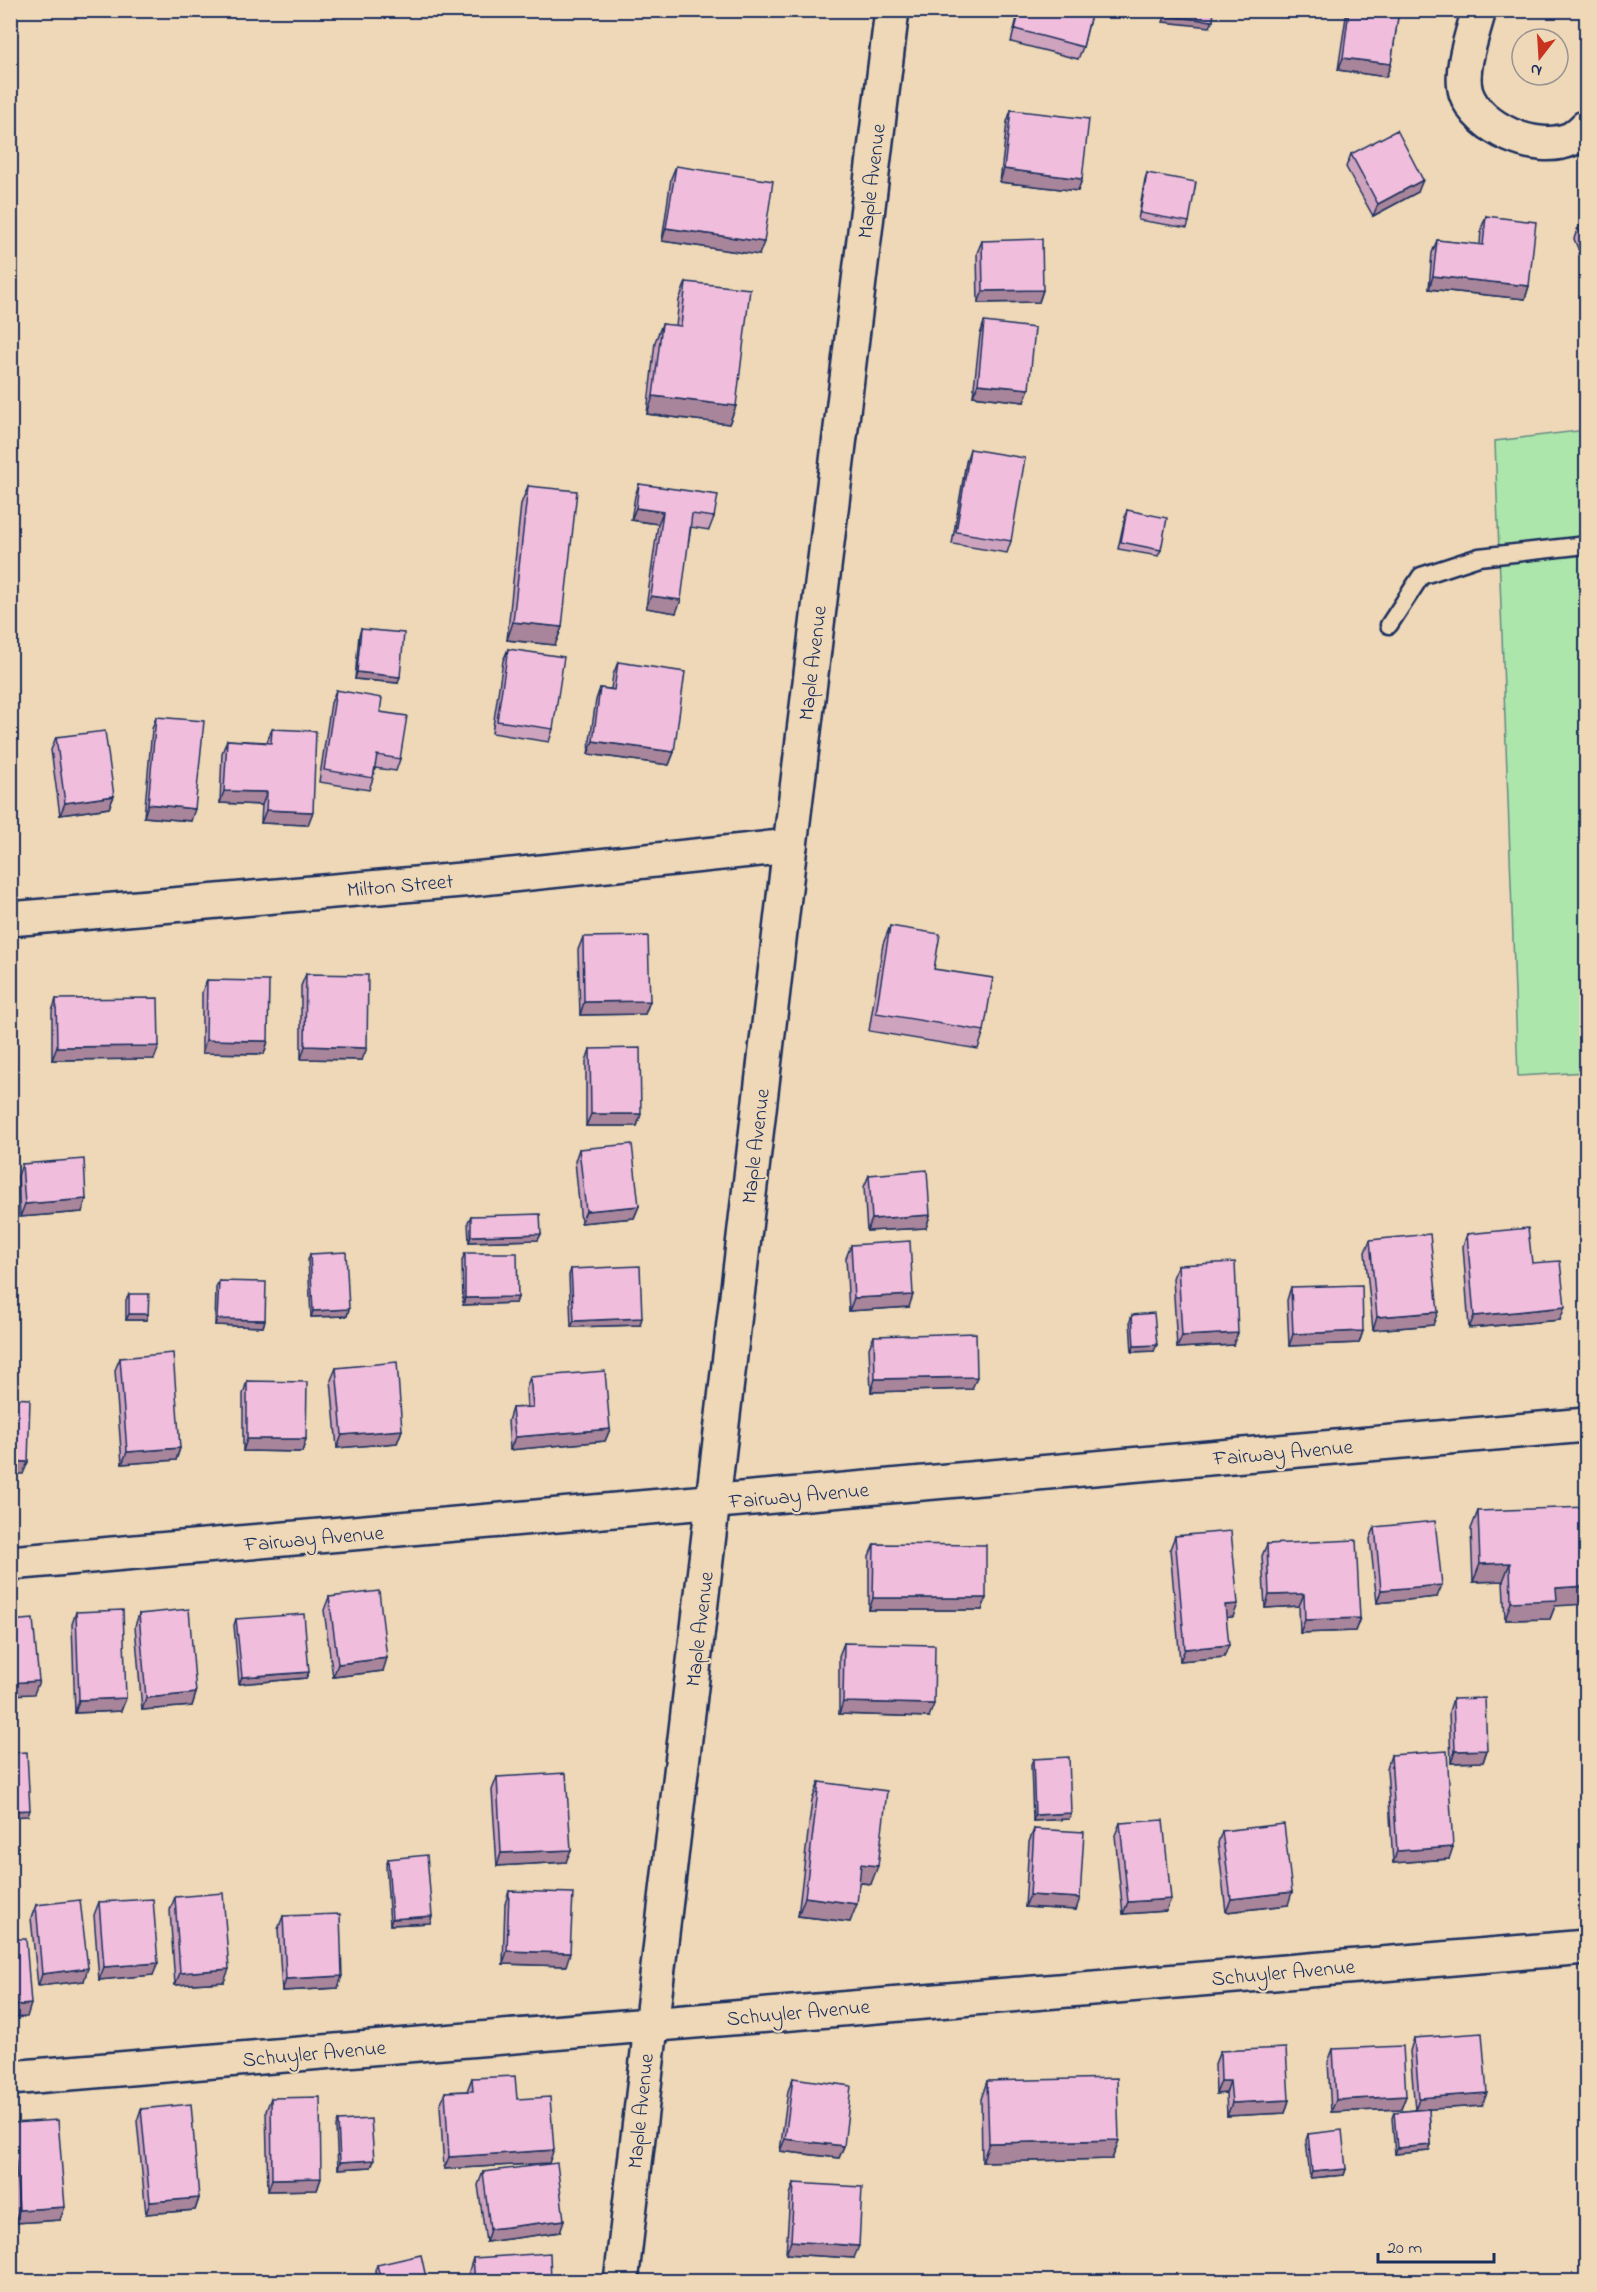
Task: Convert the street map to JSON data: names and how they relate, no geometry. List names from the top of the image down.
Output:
{
  "streets": {
    "street": [
      "Maple Avenue",
      "Milton Street",
      "Fairway Avenue",
      "Schuyler Avenue"
    ]
  },
  "crossings": [
    ["Maple Avenue", "Milton Street"],
    ["Maple Avenue", "Fairway Avenue"],
    ["Maple Avenue", "Schuyler Avenue"]
  ],
  "scale_bar": "20 m",
  "north": "bottom"
}
